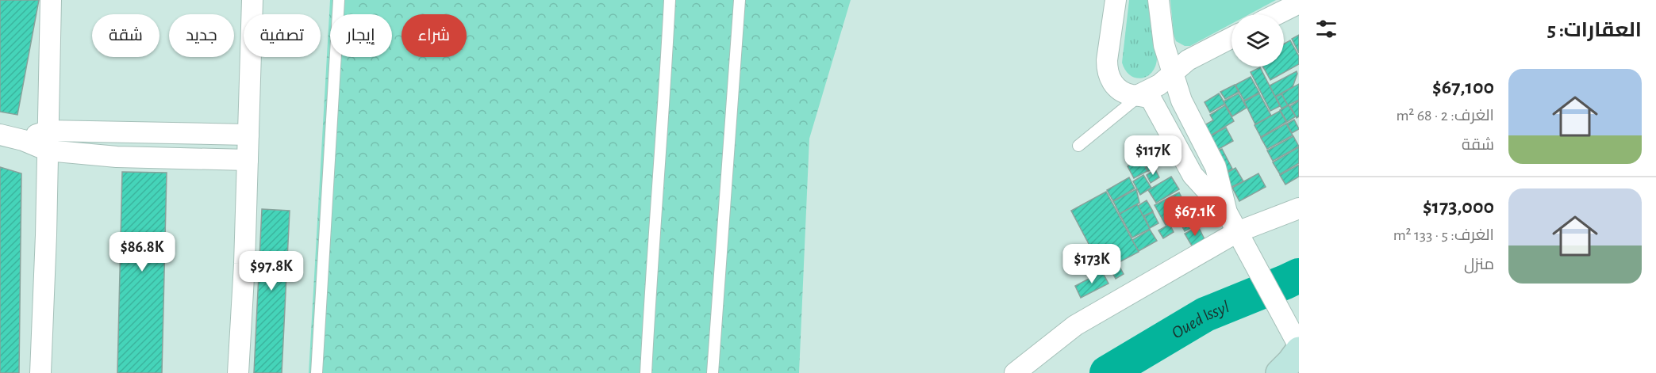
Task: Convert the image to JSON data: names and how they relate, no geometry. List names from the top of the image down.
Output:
{
  "water": ["Oued Issyl"],
  "page": {
    "heading": "العقارات: 5",
    "chip": [
      "شراء",
      "إيجار",
      "تصفية",
      "جديد",
      "شقة"
    ],
    "list": [
      {
        "name": "$67,100",
        "note": "الغرف: 2 · 68 m² · شقة"
      },
      {
        "name": "$173,000",
        "note": "الغرف: 5 · 133 m² · منزل"
      }
    ],
    "price": [
      "$117K",
      "$67.1K",
      "$86.8K",
      "$173K",
      "$97.8K"
    ]
  }
}
